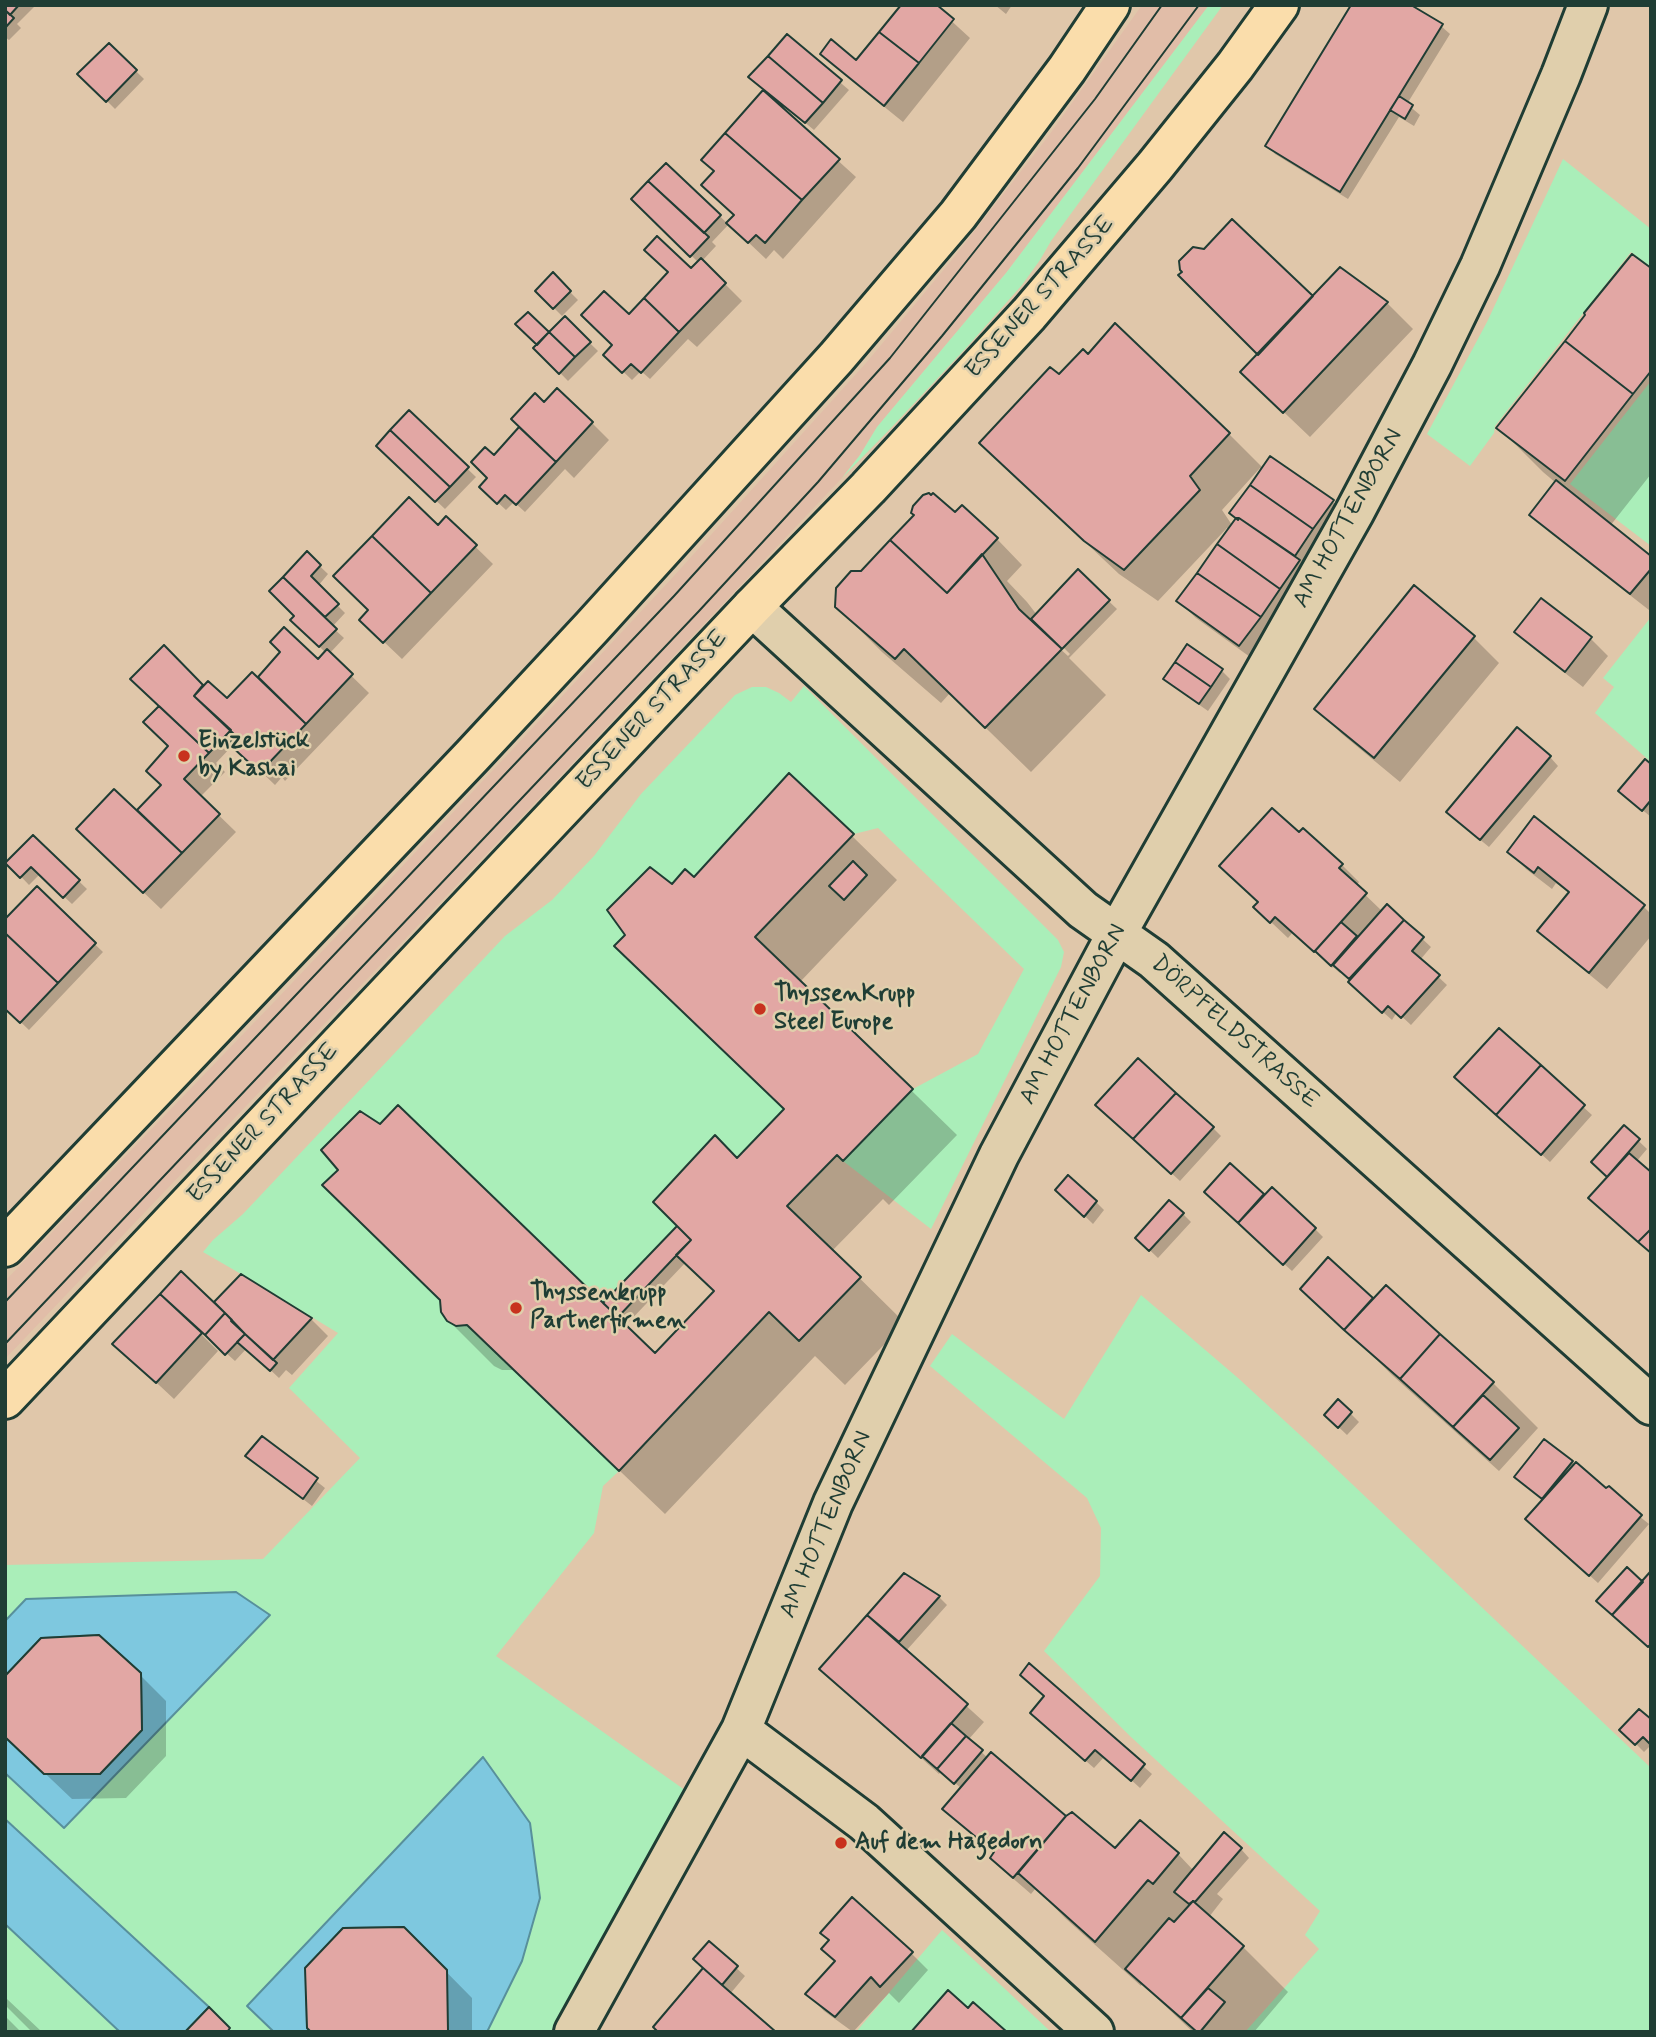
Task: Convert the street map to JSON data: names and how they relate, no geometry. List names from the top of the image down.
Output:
{
  "streets": {
    "main road": ["ESSENER STRASSE"],
    "street": ["AM HOTTENBORN", "DÖRPFELDSTRASSE"]
  },
  "crossings": [
    ["ESSENER STRASSE", "DÖRPFELDSTRASSE"],
    ["AM HOTTENBORN", "DÖRPFELDSTRASSE"]
  ],
  "places": [
    "Einzelstück by Kashai",
    "ThyssenKrupp Steel Europe",
    "Thyssenkrupp Partnerfirmen",
    "Auf dem Hagedorn"
  ]
}
